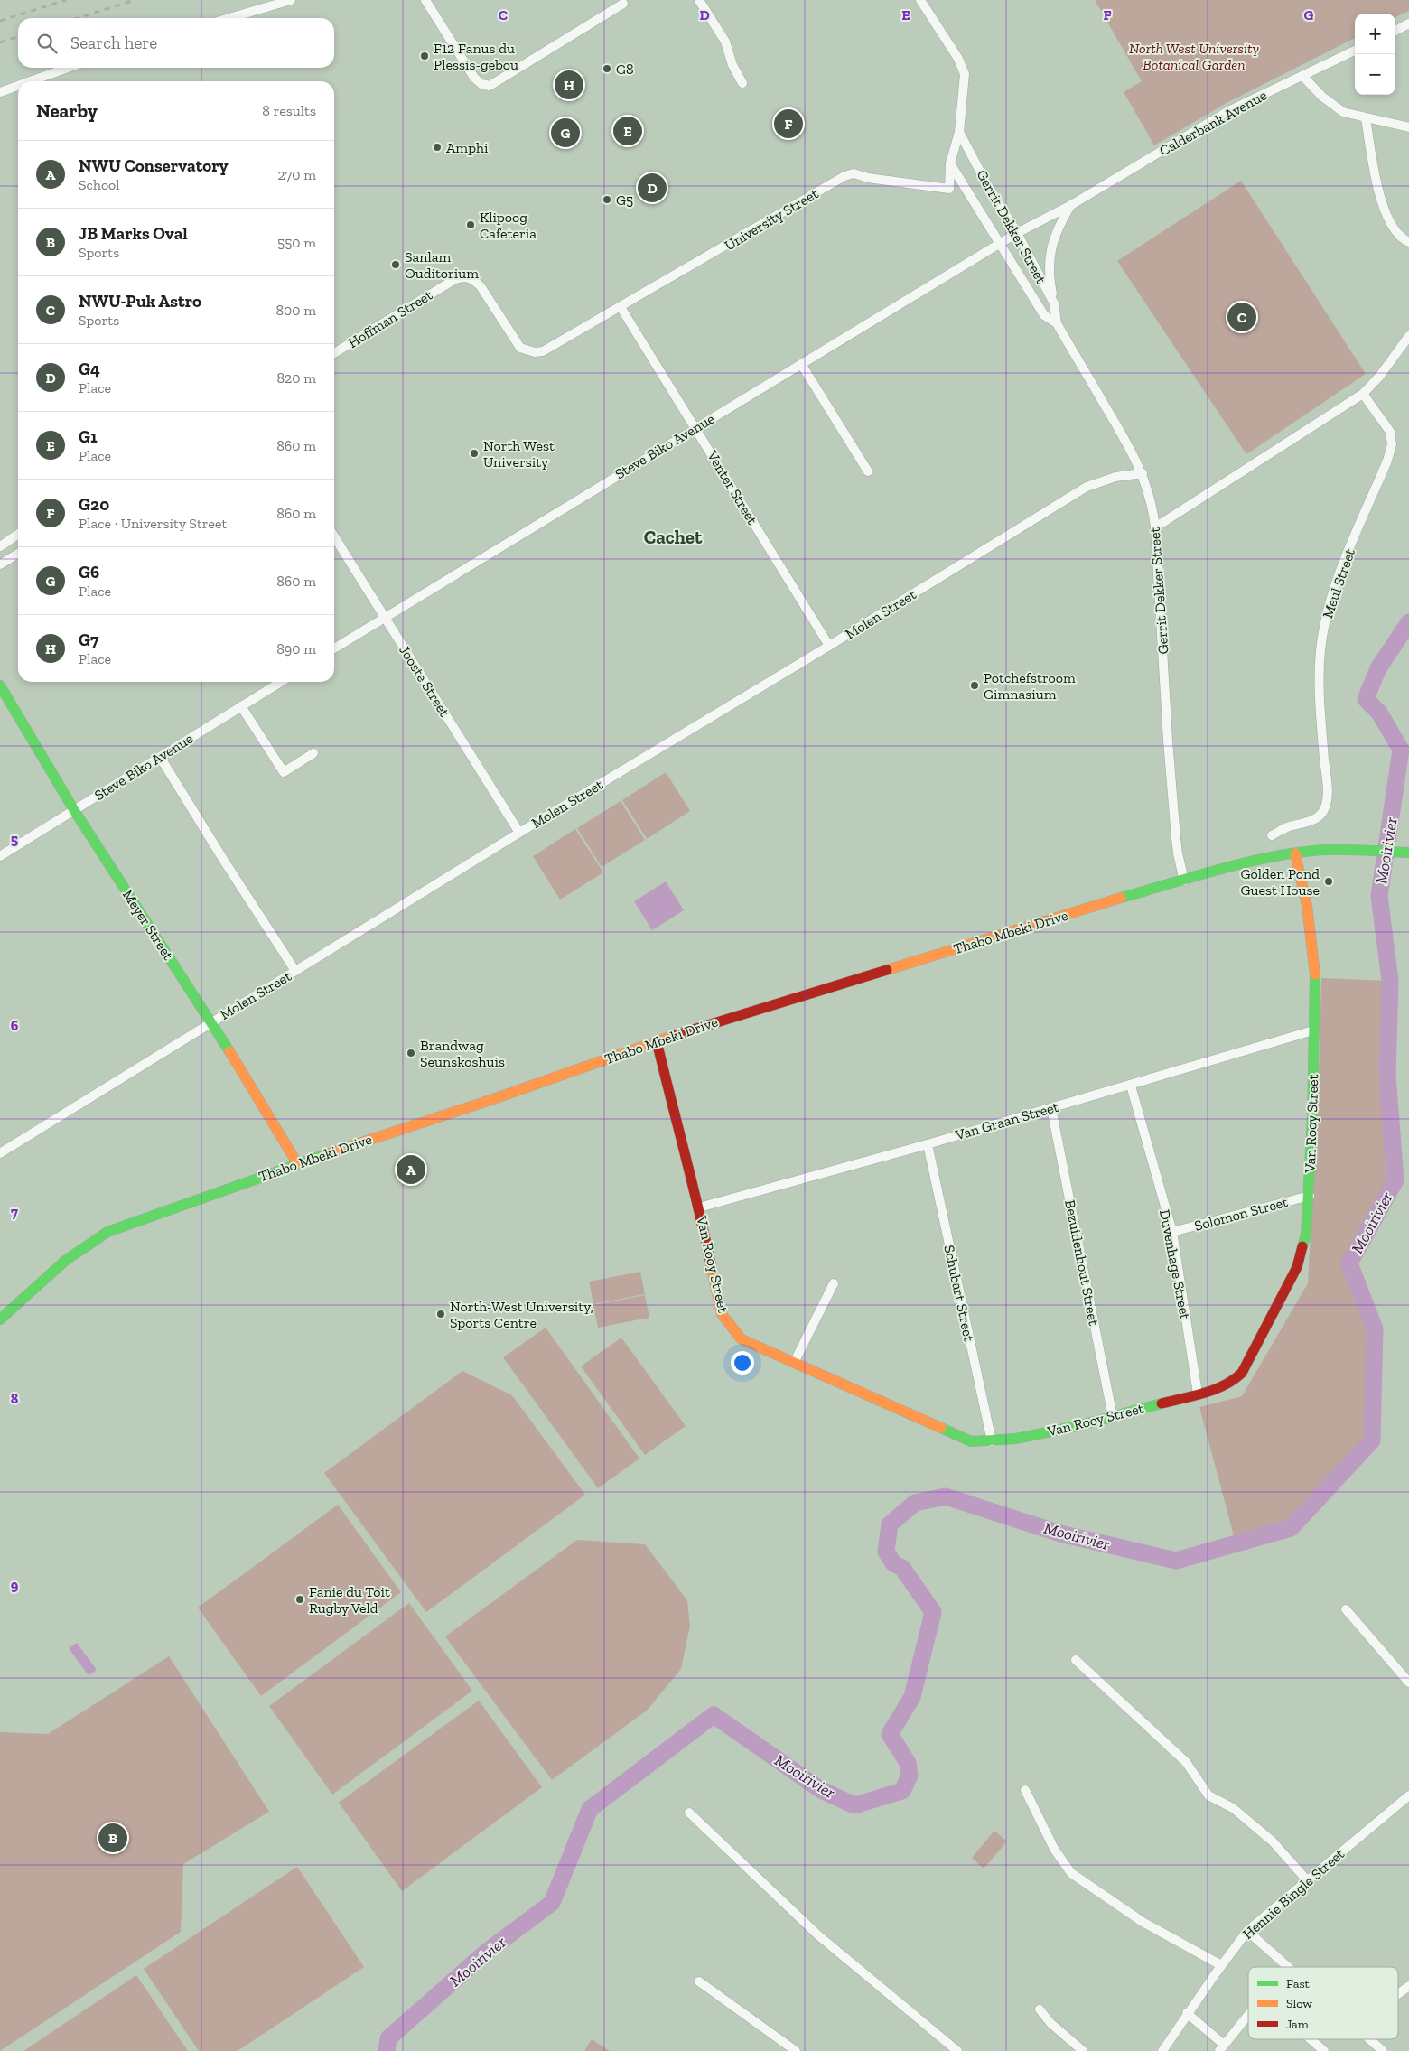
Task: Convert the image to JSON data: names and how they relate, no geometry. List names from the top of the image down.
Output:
{
  "streets": {
    "street": [
      "Calderbank Avenue",
      "University Street",
      "Gerrit Dekker Street",
      "Hoffman Street",
      "Steve Biko Avenue",
      "Venter Street",
      "Meul Street",
      "Molen Street",
      "Jooste Street",
      "Meyer Street",
      "Thabo Mbeki Drive",
      "Van Graan Street",
      "Van Rooy Street",
      "Solomon Street",
      "Bezuidenhout Street",
      "Duvenhage Street",
      "Schubart Street",
      "Hennie Bingle Street"
    ]
  },
  "crossings": [
    ["Calderbank Avenue", "Gerrit Dekker Street"],
    ["Calderbank Avenue", "Steve Biko Avenue"],
    ["University Street", "Gerrit Dekker Street"],
    ["University Street", "Hoffman Street"],
    ["University Street", "Venter Street"],
    ["Gerrit Dekker Street", "Steve Biko Avenue"],
    ["Gerrit Dekker Street", "Molen Street"],
    ["Gerrit Dekker Street", "Thabo Mbeki Drive"],
    ["Steve Biko Avenue", "Venter Street"],
    ["Steve Biko Avenue", "Jooste Street"],
    ["Steve Biko Avenue", "Meyer Street"],
    ["Venter Street", "Molen Street"],
    ["Molen Street", "Jooste Street"],
    ["Molen Street", "Meyer Street"],
    ["Meyer Street", "Thabo Mbeki Drive"],
    ["Thabo Mbeki Drive", "Van Rooy Street"],
    ["Van Graan Street", "Van Rooy Street"],
    ["Van Graan Street", "Bezuidenhout Street"],
    ["Van Graan Street", "Duvenhage Street"],
    ["Van Graan Street", "Schubart Street"],
    ["Van Rooy Street", "Solomon Street"],
    ["Van Rooy Street", "Bezuidenhout Street"],
    ["Van Rooy Street", "Duvenhage Street"],
    ["Van Rooy Street", "Schubart Street"],
    ["Solomon Street", "Duvenhage Street"]
  ],
  "districts": ["Cachet"],
  "water": ["Mooirivier"],
  "parks": ["North West University Botanical Garden"],
  "places": [
    "F12 Fanus du Plessis-gebou",
    "G8",
    "Amphi",
    "G5",
    "Klipoog Cafeteria",
    "Sanlam Ouditorium",
    "North West University",
    "Potchefstroom Gimnasium",
    "Golden Pond Guest House",
    "Brandwag Seunskoshuis",
    "North-West University, Sports Centre",
    "Fanie du Toit Rugby Veld"
  ],
  "legend": ["Fast", "Slow", "Jam"],
  "page": {
    "map_buttons": ["+", "−"],
    "search": "Search here",
    "pins": [
      "H",
      "F",
      "E",
      "G",
      "D",
      "C",
      "A",
      "B"
    ],
    "heading": ["Nearby", "8 results"],
    "list": [
      {
        "mark": "A",
        "name": "NWU Conservatory",
        "note": "School",
        "value": "270 m"
      },
      {
        "mark": "B",
        "name": "JB Marks Oval",
        "note": "Sports",
        "value": "550 m"
      },
      {
        "mark": "C",
        "name": "NWU-Puk Astro",
        "note": "Sports",
        "value": "800 m"
      },
      {
        "mark": "D",
        "name": "G4",
        "note": "Place",
        "value": "820 m"
      },
      {
        "mark": "E",
        "name": "G1",
        "note": "Place",
        "value": "860 m"
      },
      {
        "mark": "F",
        "name": "G20",
        "note": "Place · University Street",
        "value": "860 m"
      },
      {
        "mark": "G",
        "name": "G6",
        "note": "Place",
        "value": "860 m"
      },
      {
        "mark": "H",
        "name": "G7",
        "note": "Place",
        "value": "890 m"
      }
    ]
  },
  "grid": {
    "columns": [
      "C",
      "D",
      "E",
      "F",
      "G"
    ],
    "rows": [
      "5",
      "6",
      "7",
      "8",
      "9"
    ]
  }
}
